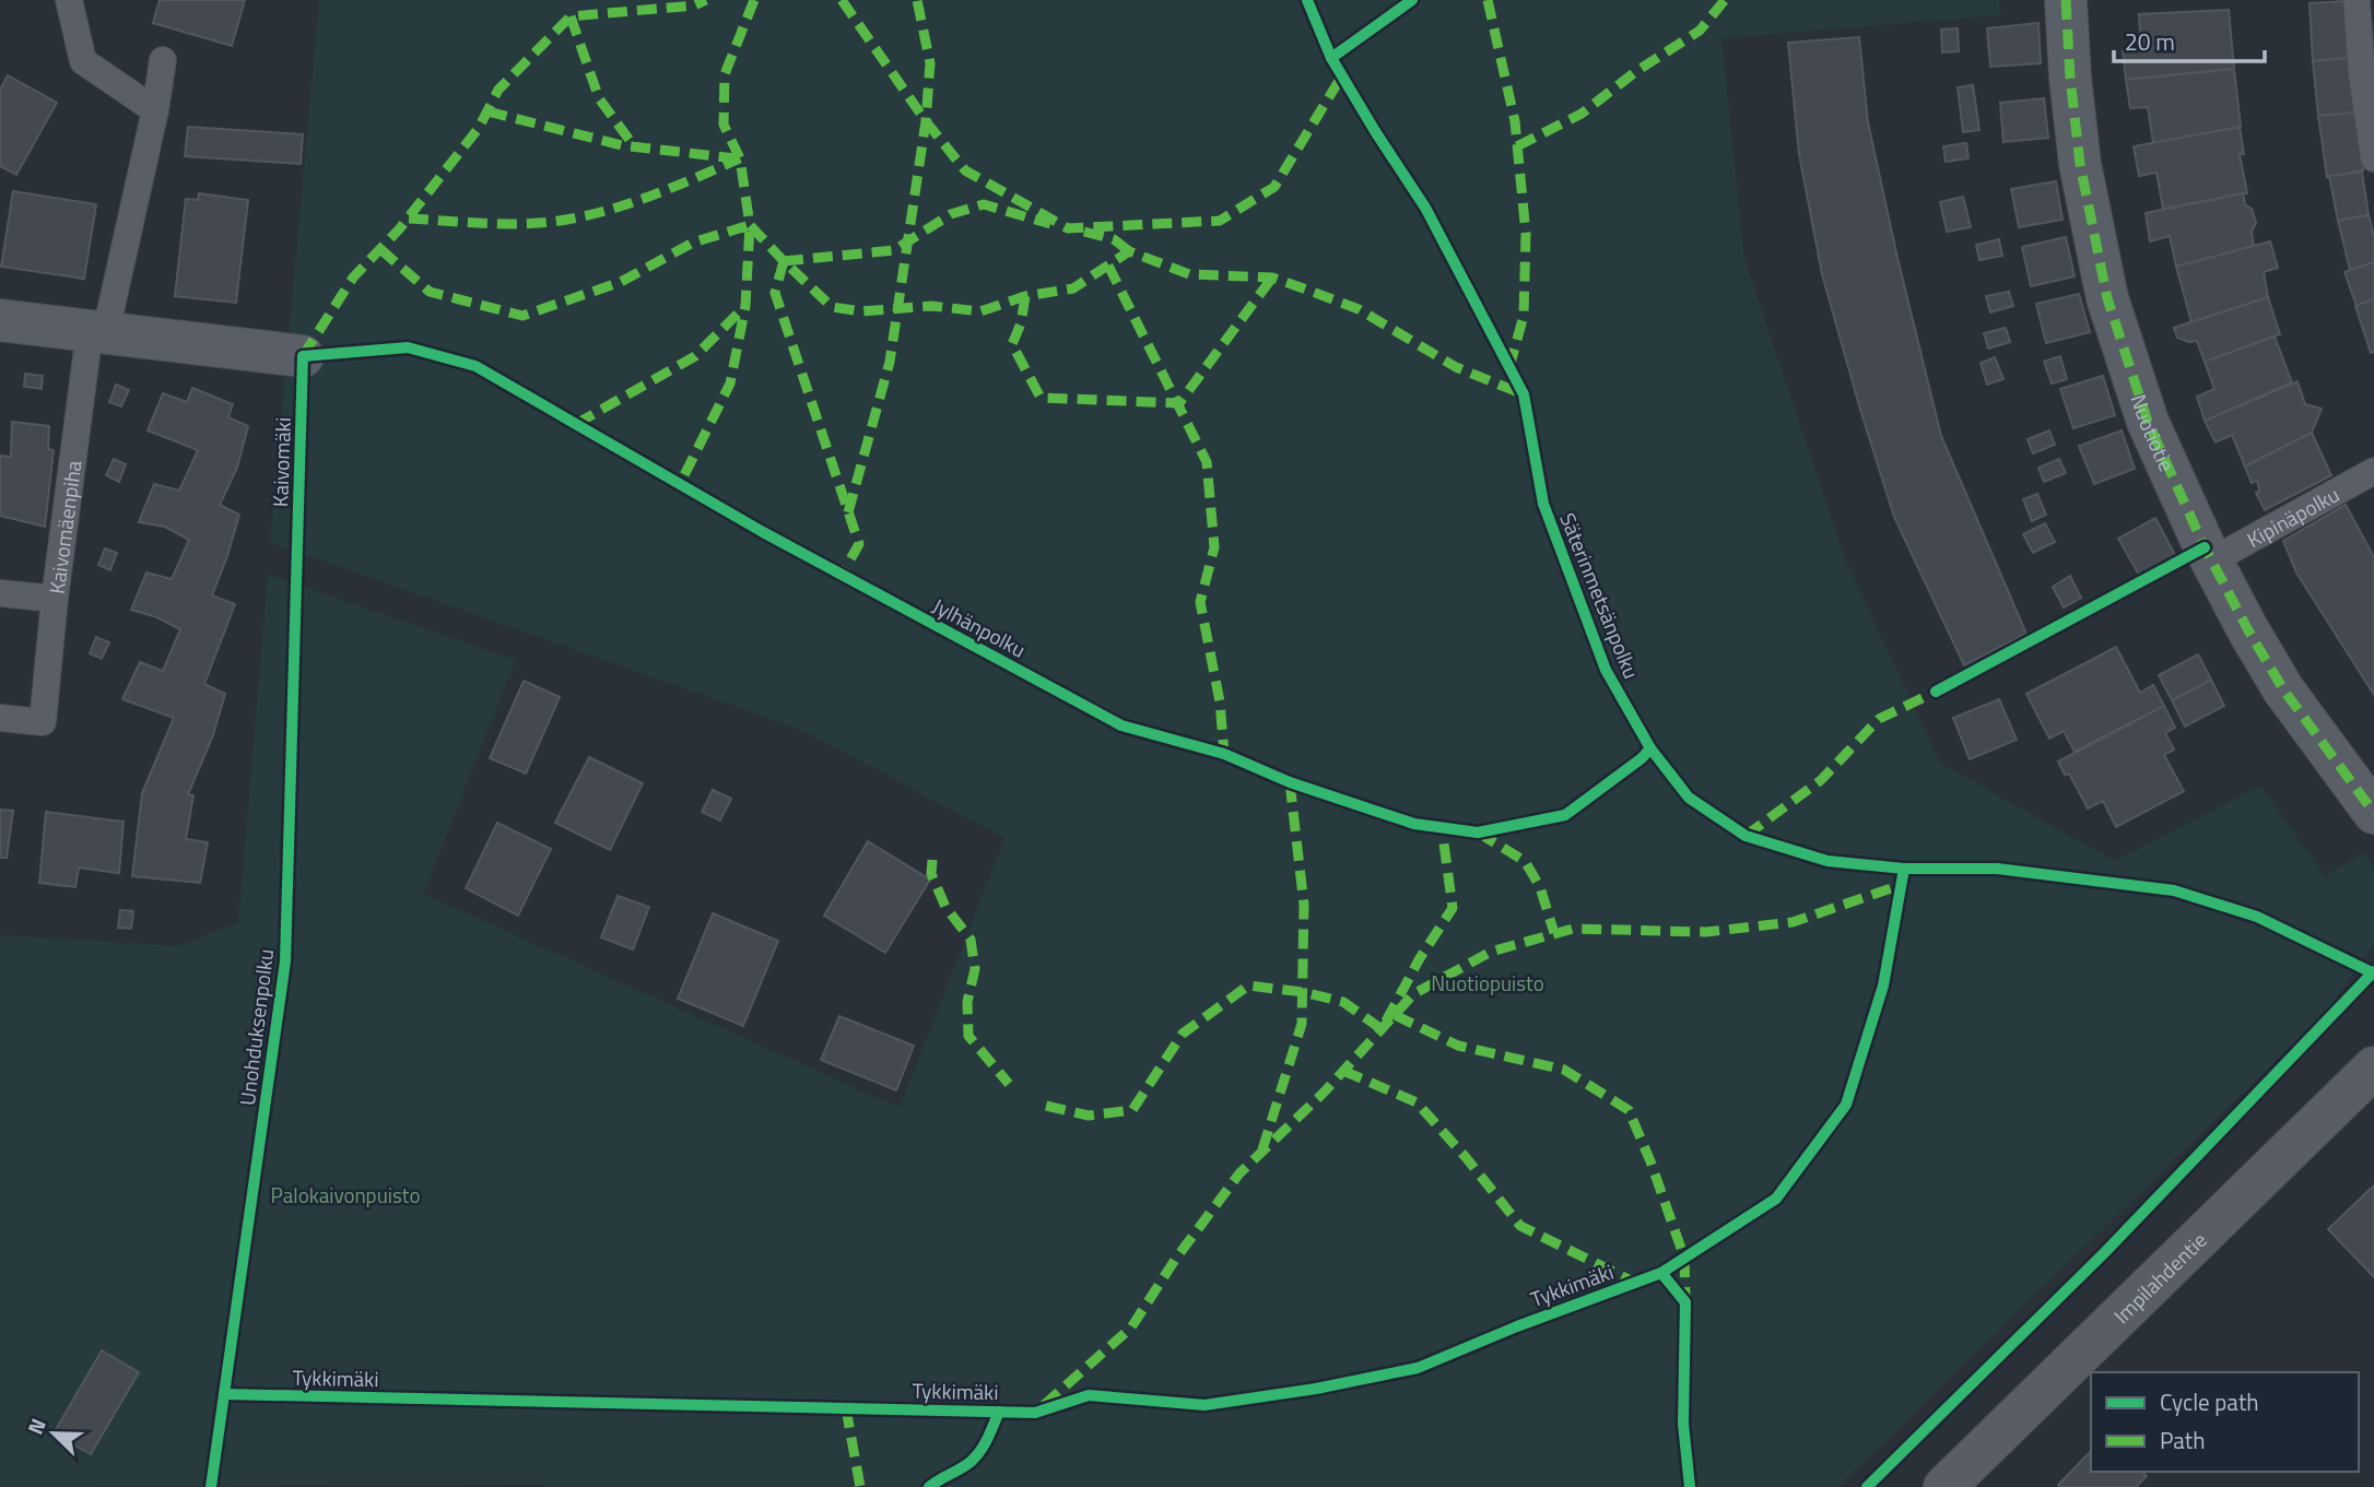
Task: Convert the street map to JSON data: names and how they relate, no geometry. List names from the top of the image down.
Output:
{
  "streets": {
    "street": ["Nuotiotie", "Impilahdentie"],
    "lane": ["Kipinäpolku", "Kaivomäenpiha"],
    "cycle path": ["Kaivomäki", "Säterinmetsänpolku", "Tykkimäki"]
  },
  "crossings": [
    ["Nuotiotie", "Kipinäpolku"]
  ],
  "parks": ["Nuotiopuisto", "Palokaivonpuisto"],
  "legend": ["Cycle path", "Path"],
  "scale_bar": "20 m",
  "north": "top left"
}
